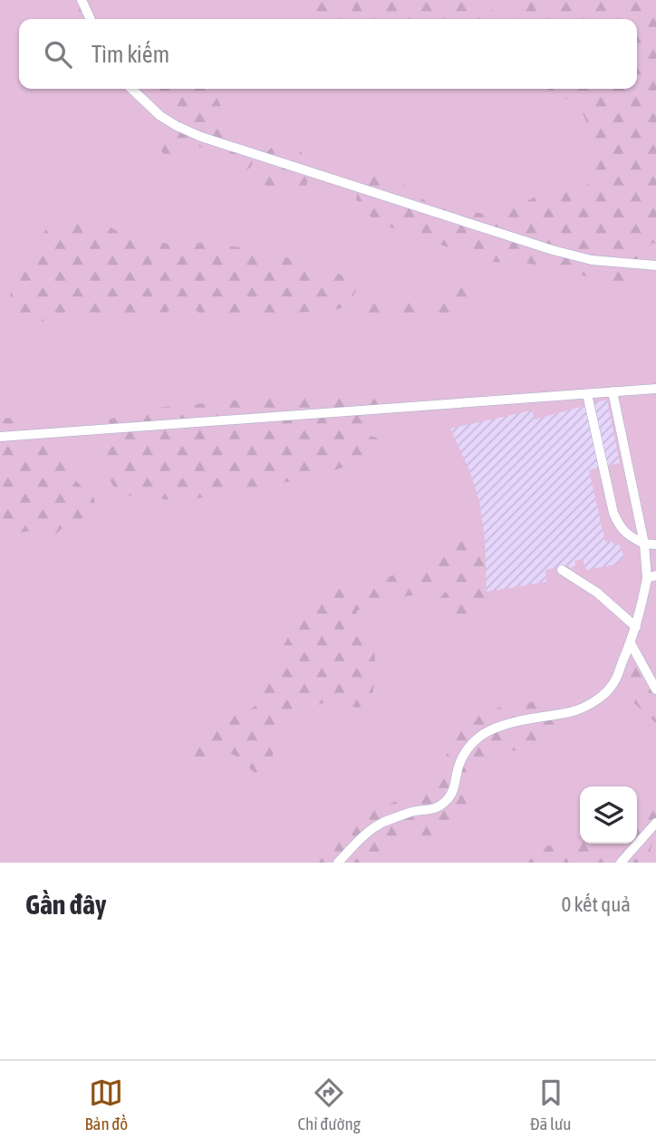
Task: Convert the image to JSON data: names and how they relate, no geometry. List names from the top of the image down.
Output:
{
  "page": {
    "search": "Tìm kiếm",
    "heading": ["Gần đây", "0 kết quả"],
    "nav": ["Bản đồ", "Chỉ đường", "Đã lưu"]
  }
}
